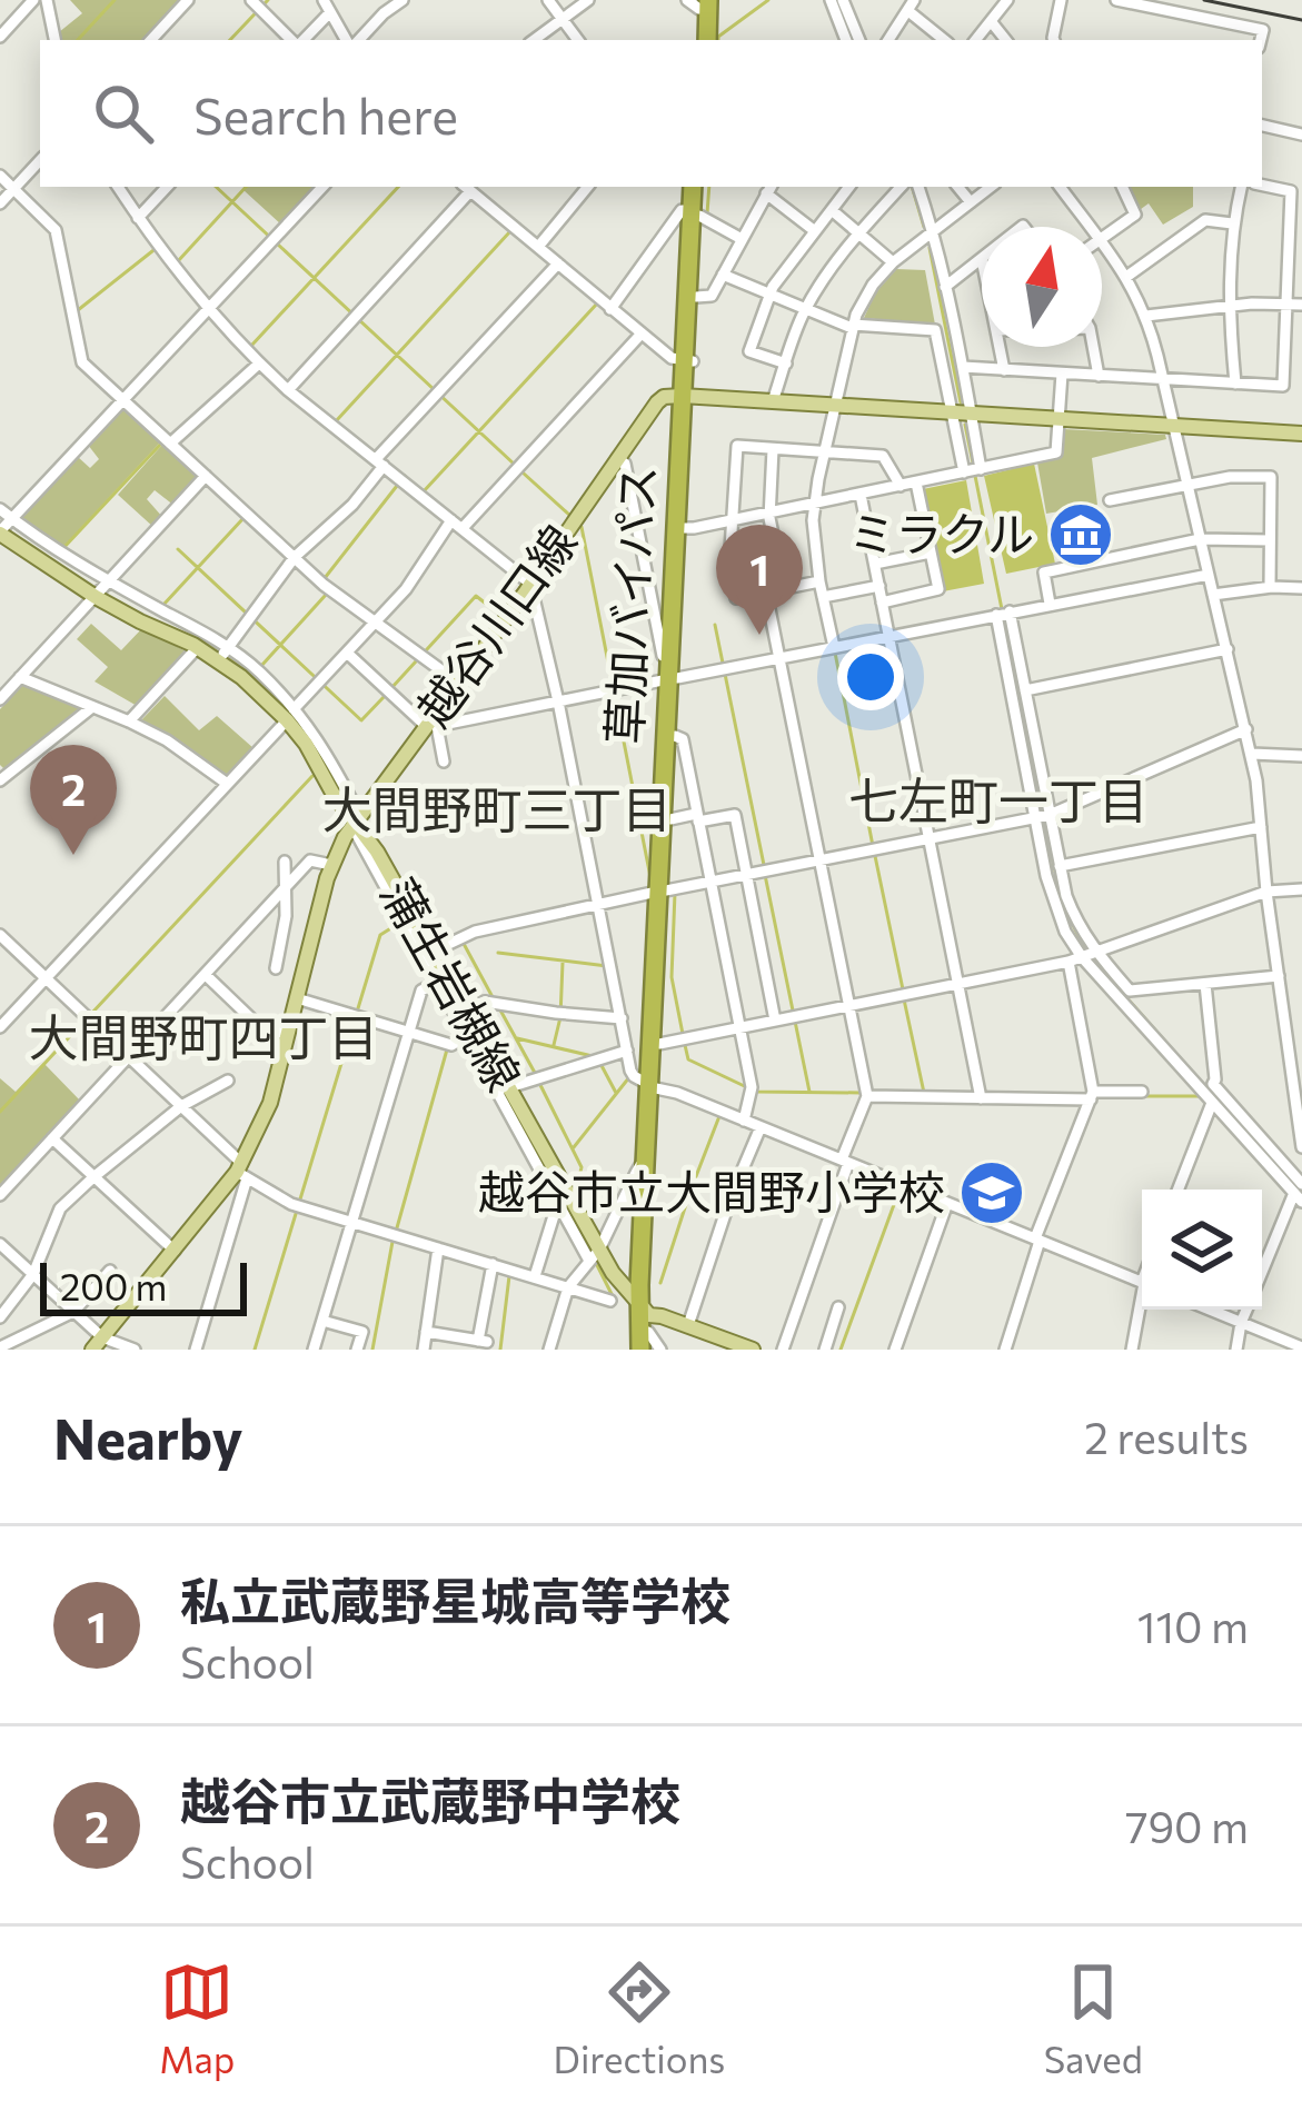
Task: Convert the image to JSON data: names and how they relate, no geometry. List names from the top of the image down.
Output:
{
  "streets": {
    "highway": ["草加バイパス"],
    "main road": ["越谷川口線", "蒲生岩槻線"]
  },
  "crossings": [
    ["草加バイパス", "越谷川口線"],
    ["草加バイパス", "蒲生岩槻線"],
    ["越谷川口線", "蒲生岩槻線"]
  ],
  "districts": ["七左町一丁目", "大間野町三丁目", "大間野町四丁目"],
  "places": {
    "museum": ["ミラクル"],
    "school or university": ["越谷市立大間野小学校"]
  },
  "scale_bar": "200 m",
  "north": "top",
  "page": {
    "search": "Search here",
    "pins": ["1", "2"],
    "scale": "200 m",
    "heading": ["Nearby", "2 results"],
    "list": [
      {
        "mark": "1",
        "name": "私立武蔵野星城高等学校",
        "note": "School",
        "value": "110 m"
      },
      {
        "mark": "2",
        "name": "越谷市立武蔵野中学校",
        "note": "School",
        "value": "790 m"
      }
    ],
    "nav": ["Map", "Directions", "Saved"]
  }
}
